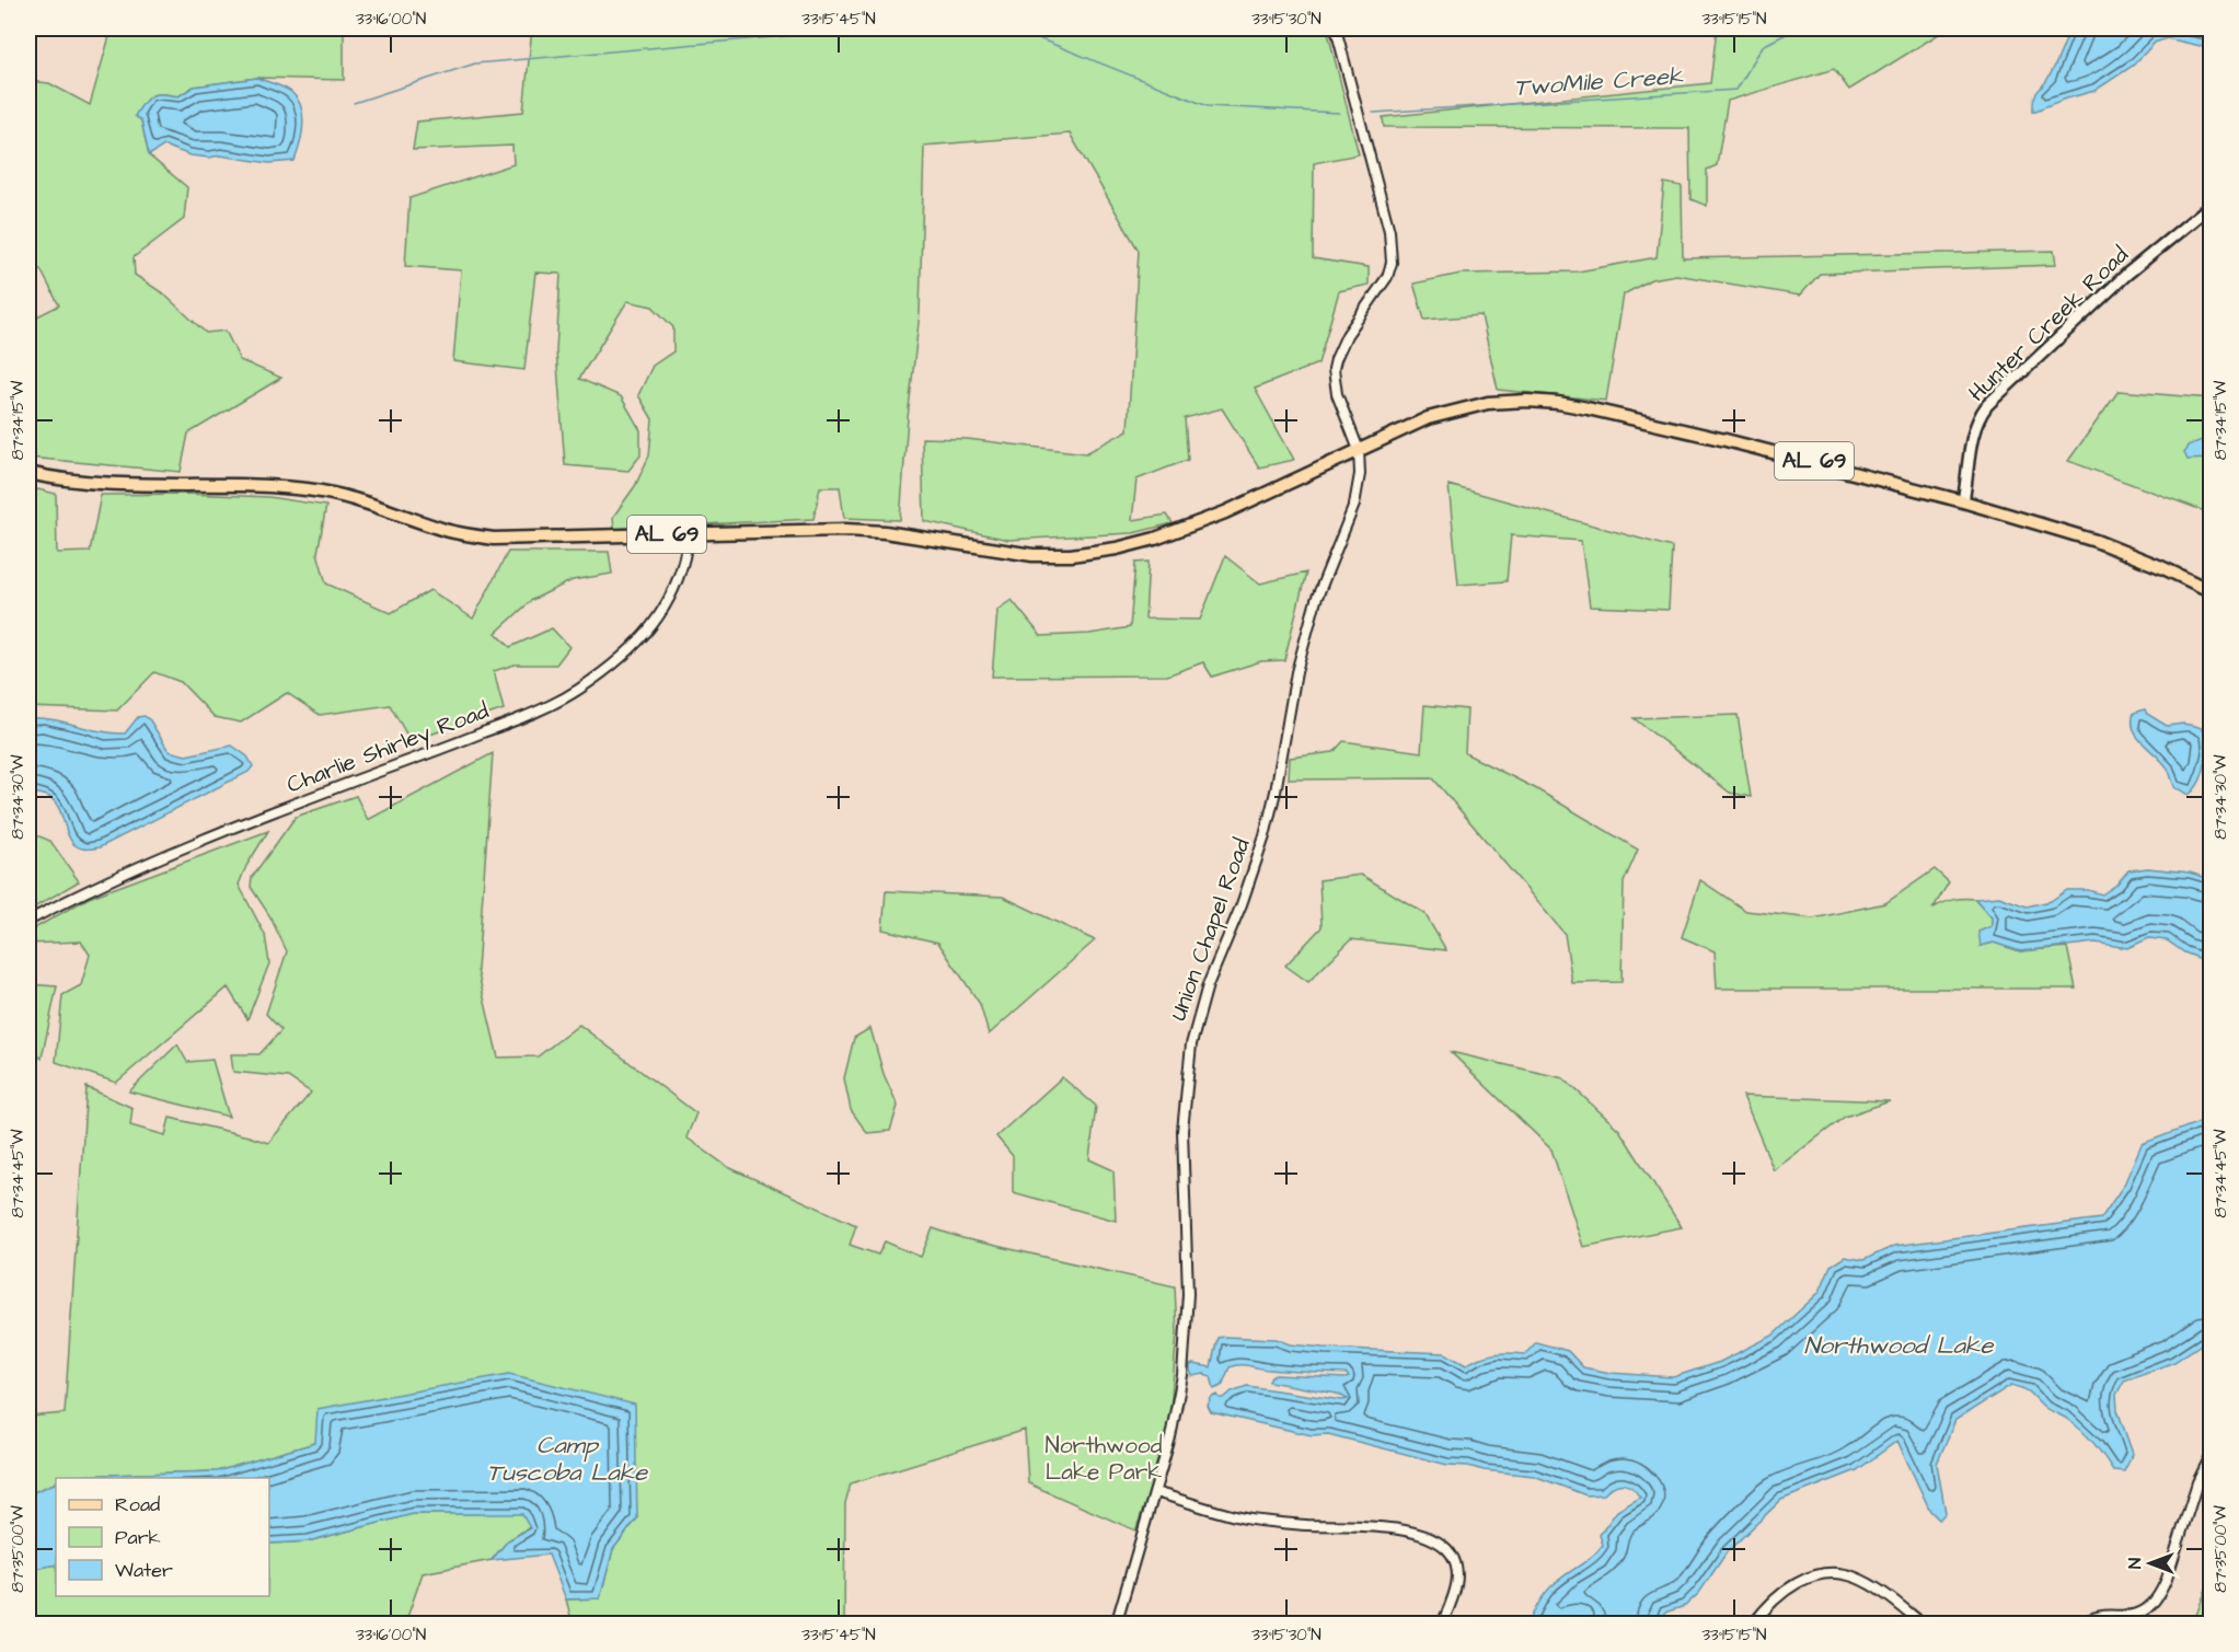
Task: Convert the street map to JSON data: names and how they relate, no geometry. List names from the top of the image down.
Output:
{
  "streets": {
    "main road": ["Hunter Creek Road", "AL 69"],
    "street": ["Charlie Shirley Road", "Union Chapel Road"]
  },
  "crossings": [
    ["Hunter Creek Road", "AL 69"],
    ["AL 69", "Charlie Shirley Road"],
    ["AL 69", "Union Chapel Road"]
  ],
  "water": ["TwoMile Creek", "Northwood Lake", "Camp Tuscoba Lake"],
  "parks": ["Northwood Lake Park"],
  "legend": ["Road", "Park", "Water"],
  "north": "left",
  "coordinates": [
    "33°16'00\"N",
    "33°15'45\"N",
    "33°15'30\"N",
    "33°15'15\"N",
    "87°34'15\"W",
    "87°34'30\"W",
    "87°34'45\"W",
    "87°35'00\"W"
  ]
}
